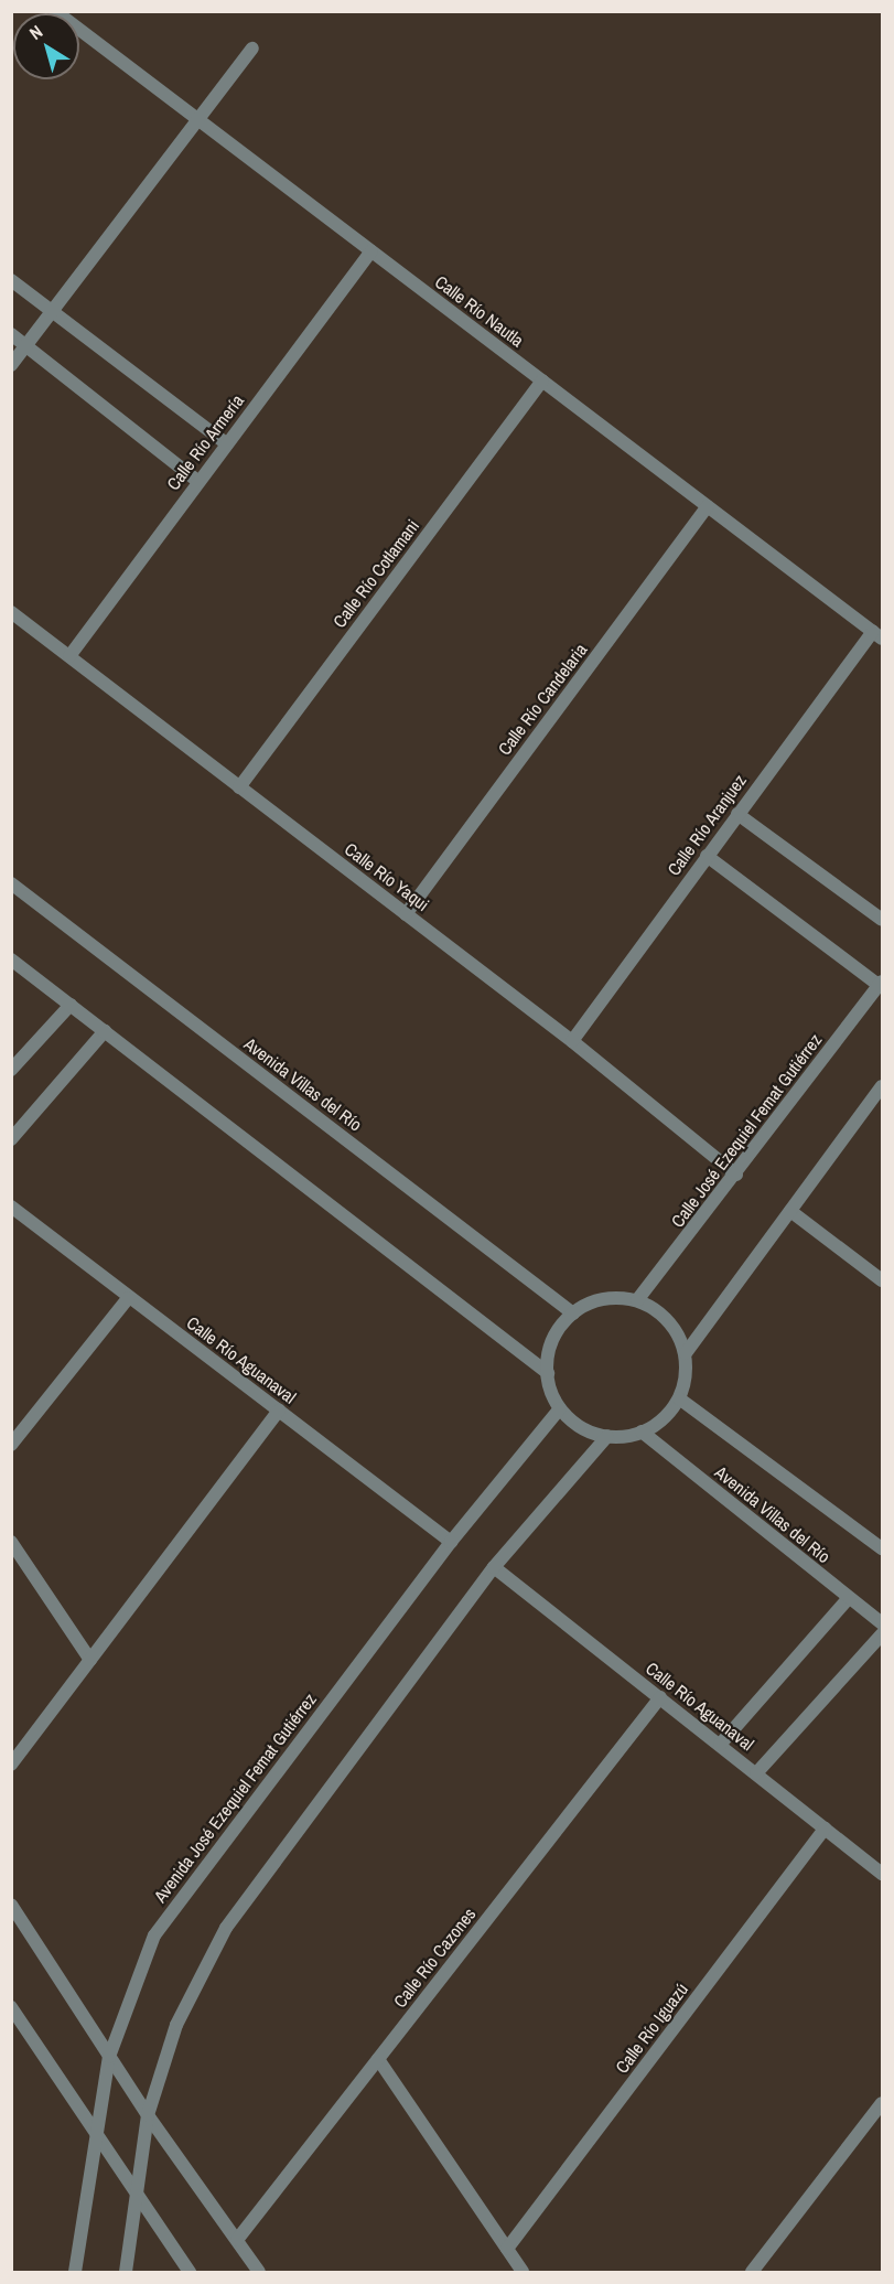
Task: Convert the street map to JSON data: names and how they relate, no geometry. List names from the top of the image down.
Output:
{
  "streets": {
    "street": [
      "Calle Río Nautla",
      "Calle Río Armería",
      "Calle Río Cotlamani",
      "Calle Río Candelaria",
      "Calle Río Aranjuez",
      "Calle Río Yaqui",
      "Avenida Villas del Río",
      "Calle José Ezequiel Femat Gutiérrez",
      "Calle Río Aguanaval",
      "Avenida José Ezequiel Femat Gutiérrez",
      "Calle Río Cazones",
      "Calle Río Iguazú"
    ]
  },
  "crossings": [
    ["Calle Río Nautla", "Calle Río Armería"],
    ["Calle Río Nautla", "Calle Río Cotlamani"],
    ["Calle Río Nautla", "Calle Río Candelaria"],
    ["Calle Río Nautla", "Calle Río Aranjuez"],
    ["Calle Río Armería", "Calle Río Yaqui"],
    ["Calle Río Cotlamani", "Calle Río Yaqui"],
    ["Calle Río Candelaria", "Calle Río Yaqui"],
    ["Calle Río Aranjuez", "Calle Río Yaqui"],
    ["Calle Río Yaqui", "Calle José Ezequiel Femat Gutiérrez"],
    ["Avenida Villas del Río", "Calle José Ezequiel Femat Gutiérrez"],
    ["Avenida Villas del Río", "Avenida José Ezequiel Femat Gutiérrez"],
    ["Calle José Ezequiel Femat Gutiérrez", "Avenida José Ezequiel Femat Gutiérrez"],
    ["Calle Río Aguanaval", "Avenida José Ezequiel Femat Gutiérrez"],
    ["Calle Río Aguanaval", "Calle Río Cazones"],
    ["Calle Río Aguanaval", "Calle Río Iguazú"]
  ],
  "north": "top left"
}
